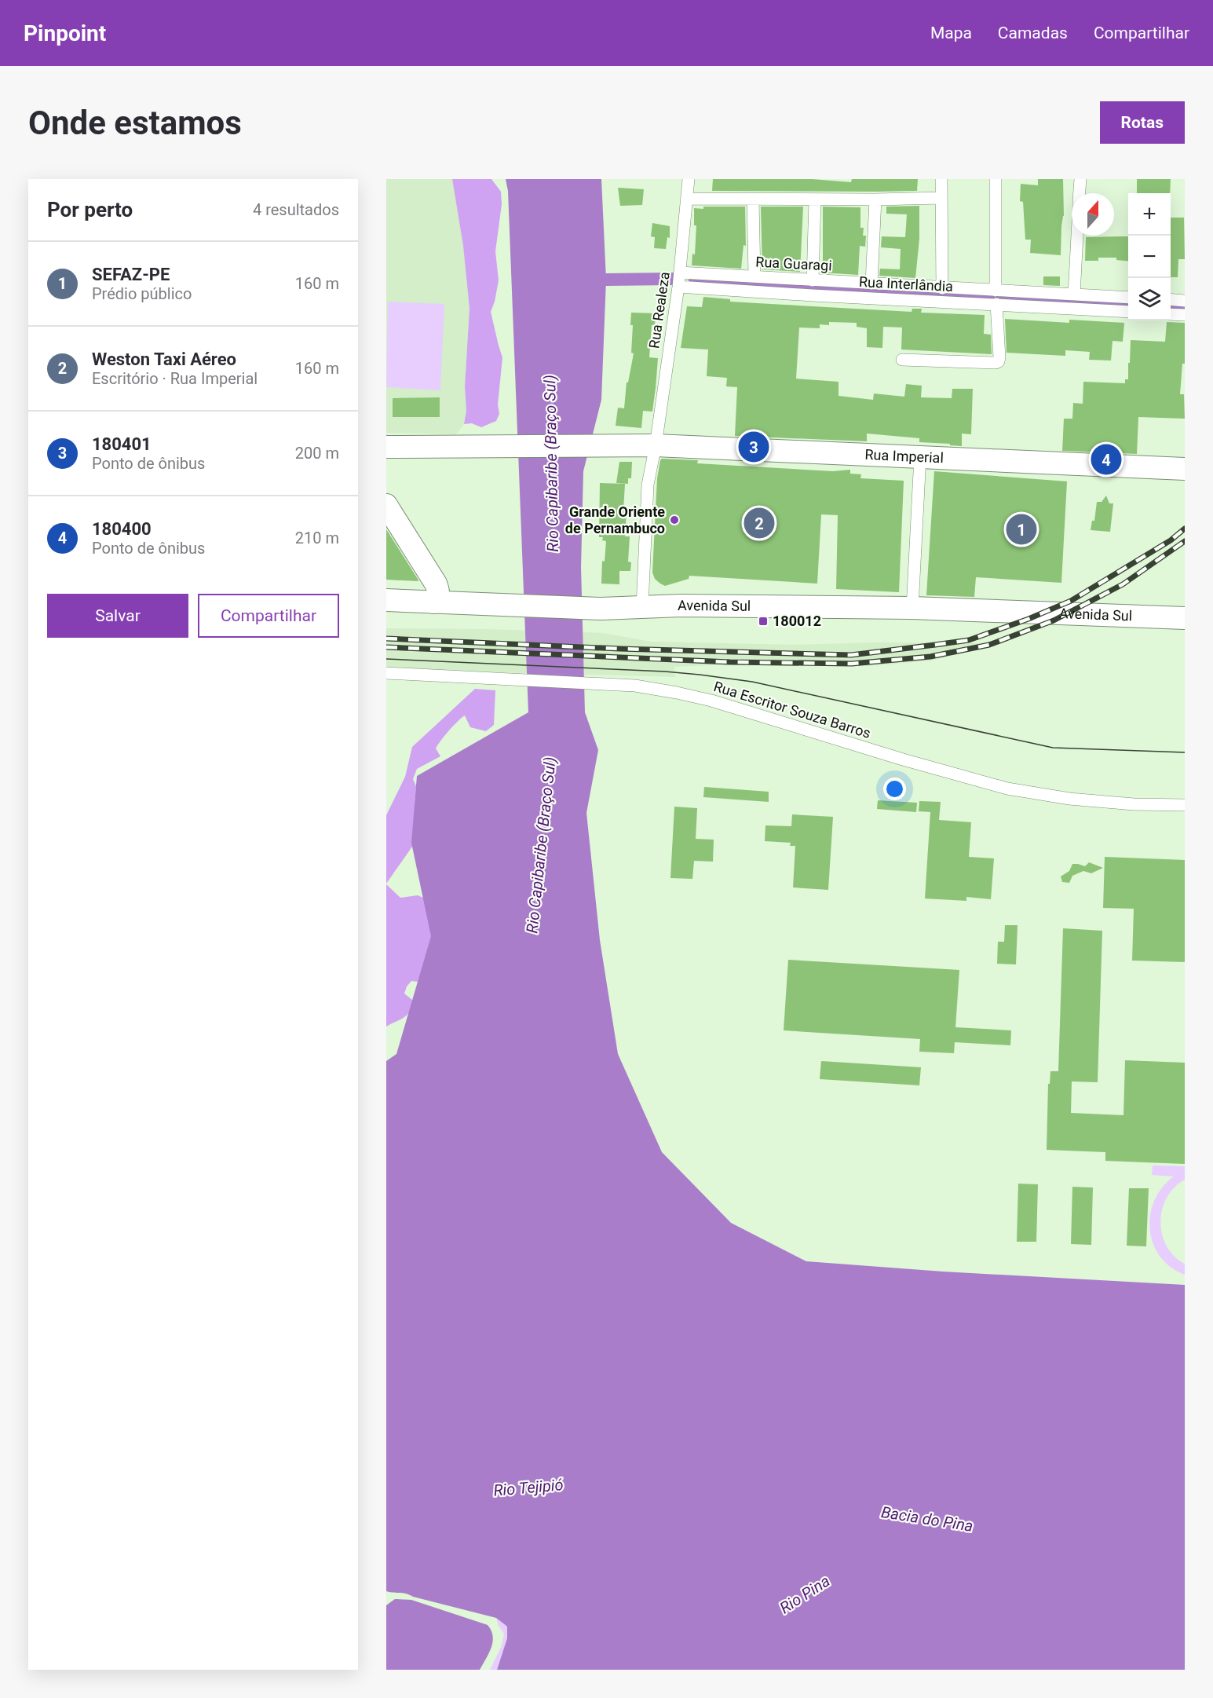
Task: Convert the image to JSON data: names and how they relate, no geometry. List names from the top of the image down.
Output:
{
  "streets": {
    "highway": ["Rua Imperial", "Avenida Sul"],
    "street": [
      "Rua Guaragi",
      "Rua Interlândia",
      "Rua Realeza",
      "Rua Escritor Souza Barros"
    ]
  },
  "crossings": [
    ["Rua Guaragi", "Rua Realeza"],
    ["Rua Interlândia", "Rua Realeza"],
    ["Rua Realeza", "Rua Imperial"],
    ["Rua Realeza", "Avenida Sul"]
  ],
  "water": [
    "Rio Capibaribe (Braço Sul)",
    "Rio Tejipió",
    "Bacia do Pina",
    "Rio Pina"
  ],
  "places": {
    "other": ["Grande Oriente de Pernambuco"],
    "transit": ["180012"]
  },
  "north": "top",
  "page": {
    "header": "Pinpoint",
    "nav": ["Mapa", "Camadas", "Compartilhar"],
    "buttons": [
      "Rotas",
      ["Salvar", "Compartilhar"]
    ],
    "title": "Onde estamos",
    "heading": ["Por perto", "4 resultados"],
    "map_buttons": ["+", "−"],
    "list": [
      {
        "mark": "1",
        "name": "SEFAZ-PE",
        "note": "Prédio público",
        "value": "160 m"
      },
      {
        "mark": "2",
        "name": "Weston Taxi Aéreo",
        "note": "Escritório · Rua Imperial",
        "value": "160 m"
      },
      {
        "mark": "3",
        "name": "180401",
        "note": "Ponto de ônibus",
        "value": "200 m"
      },
      {
        "mark": "4",
        "name": "180400",
        "note": "Ponto de ônibus",
        "value": "210 m"
      }
    ],
    "pins": [
      "3",
      "4",
      "2",
      "1"
    ]
  }
}
